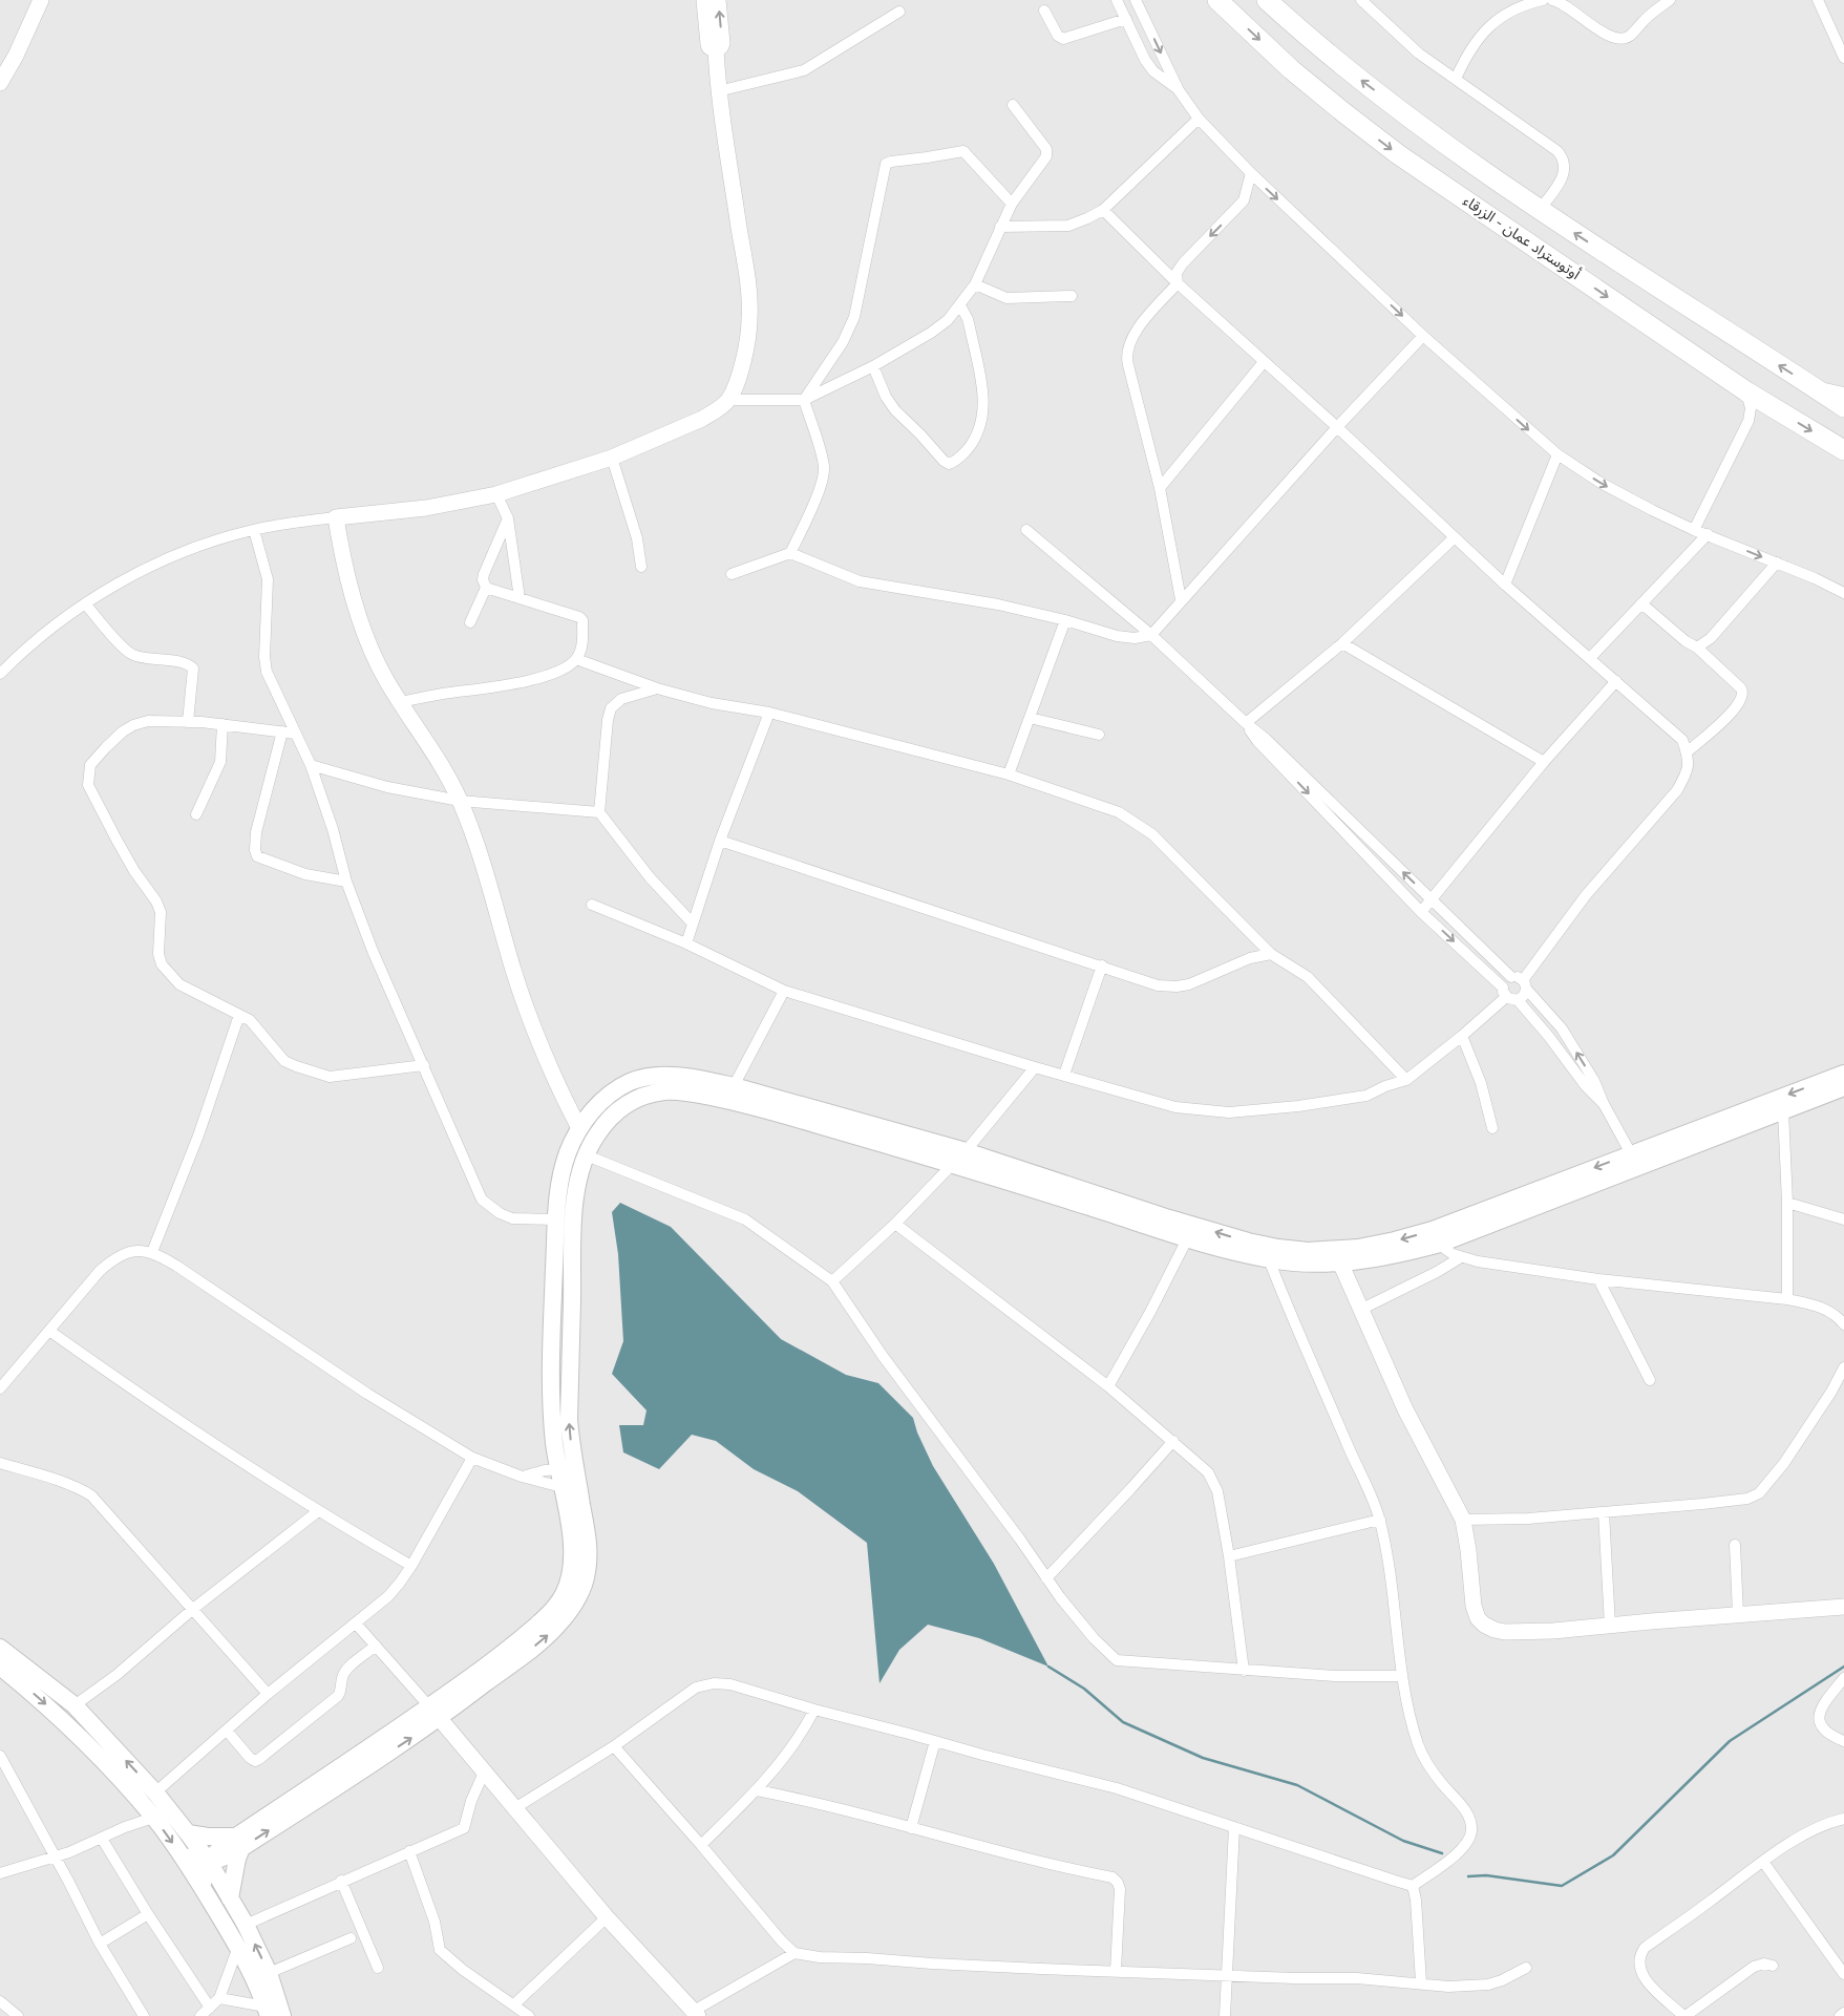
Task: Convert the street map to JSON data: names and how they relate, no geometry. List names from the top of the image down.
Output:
{
  "streets": {
    "highway": ["أوتوستراد عمان - الزرقاء"]
  }
}
